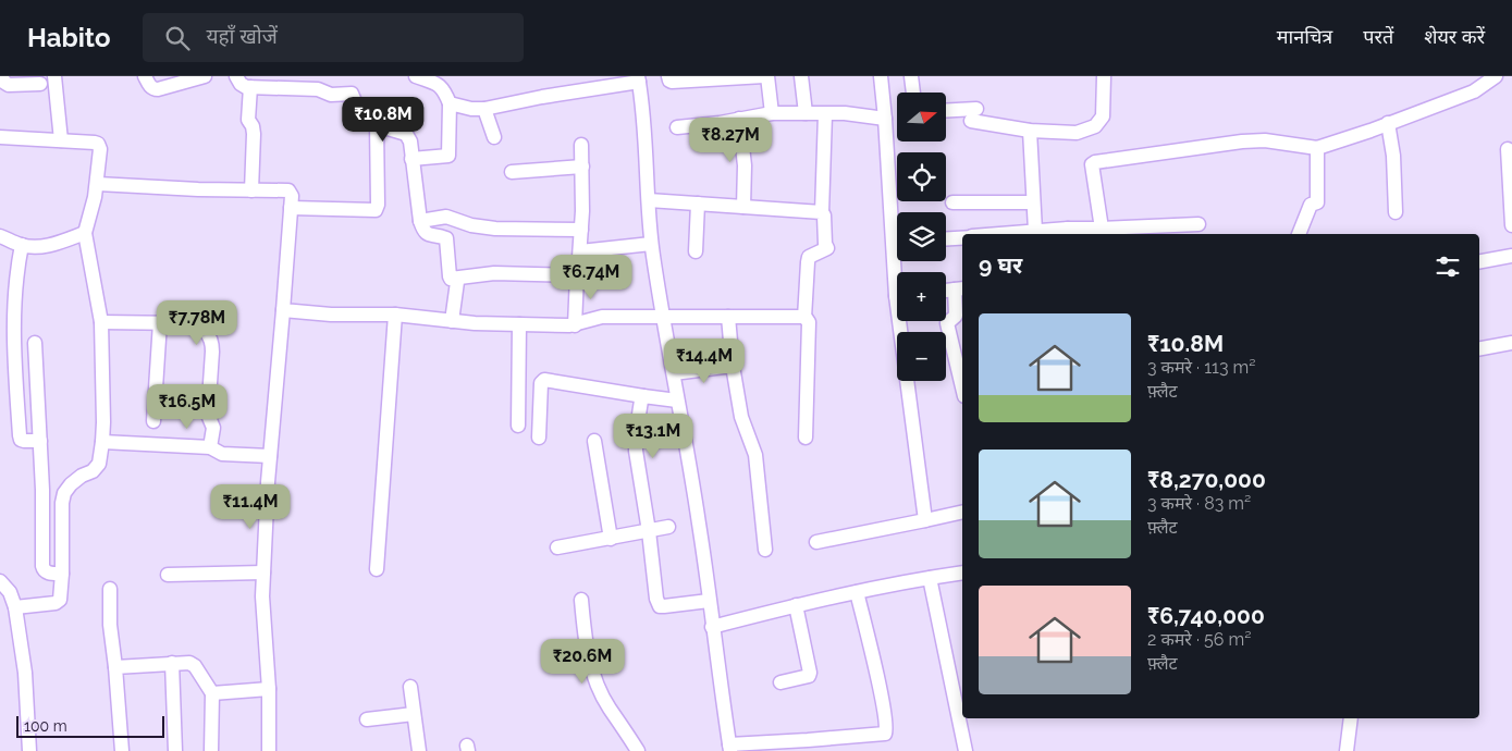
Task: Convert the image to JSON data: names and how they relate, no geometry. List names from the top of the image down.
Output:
{
  "scale_bar": "100 m",
  "north": "right",
  "page": {
    "header": "Habito",
    "search": "यहाँ खोजें",
    "nav": ["मानचित्र", "परतें", "शेयर करें"],
    "map_buttons": ["+", "−"],
    "price": [
      "₹10.8M",
      "₹8.27M",
      "₹6.74M",
      "₹7.78M",
      "₹14.4M",
      "₹16.5M",
      "₹13.1M",
      "₹11.4M",
      "₹20.6M"
    ],
    "heading": "9 घर",
    "list": [
      {
        "name": "₹10.8M",
        "note": "3 कमरे · 113 m² · फ़्लैट"
      },
      {
        "name": "₹8,270,000",
        "note": "3 कमरे · 83 m² · फ़्लैट"
      },
      {
        "name": "₹6,740,000",
        "note": "2 कमरे · 56 m² · फ़्लैट"
      }
    ],
    "scale": "100 m"
  }
}
